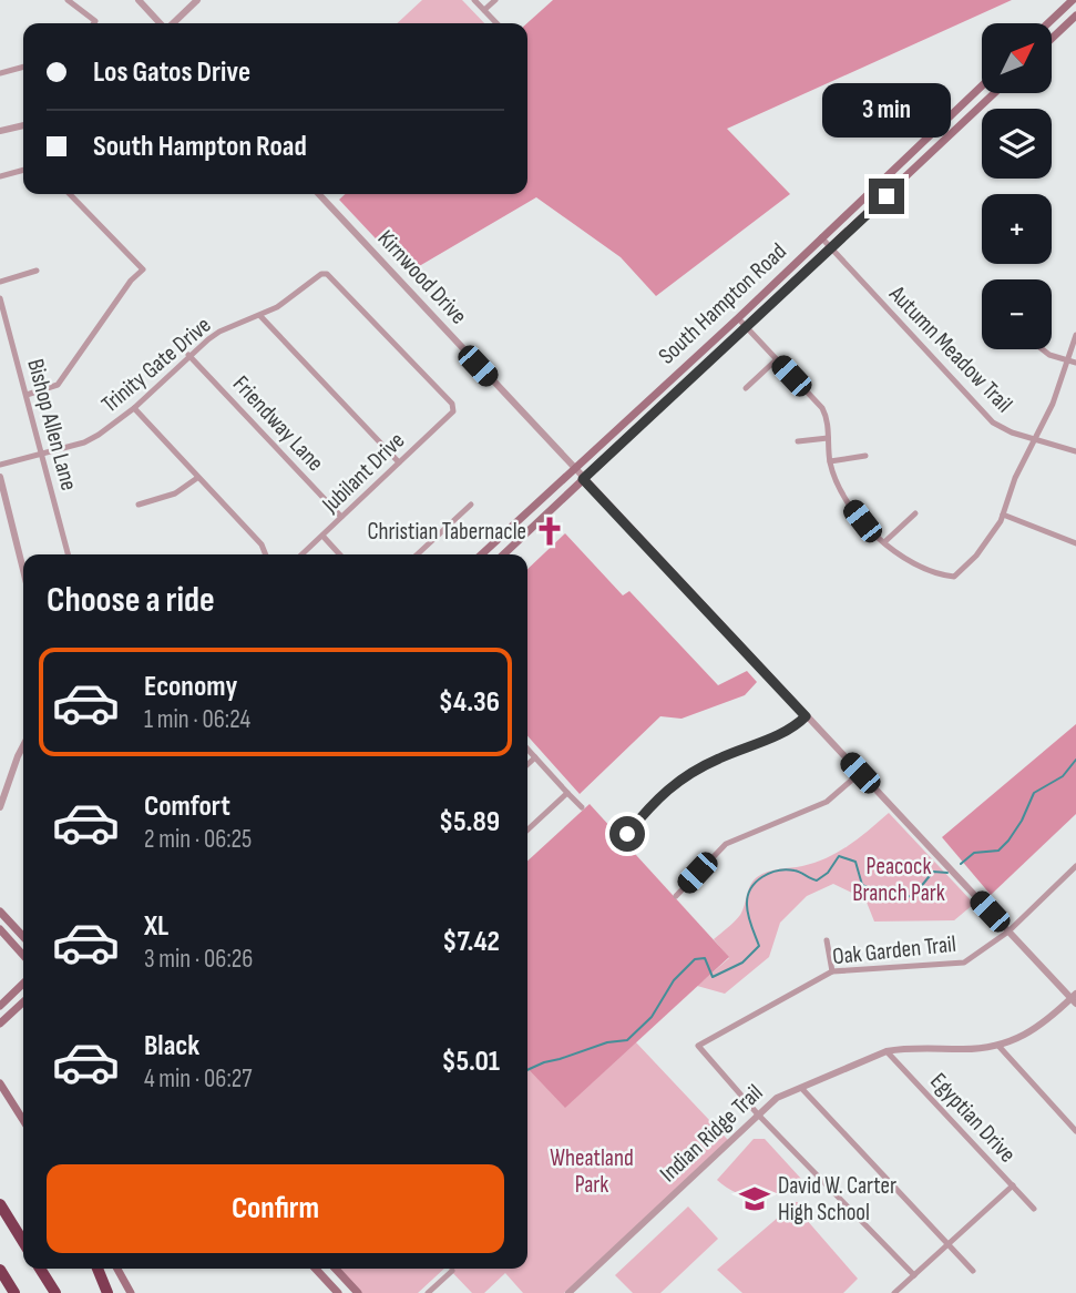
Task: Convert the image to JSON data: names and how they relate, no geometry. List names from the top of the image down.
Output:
{
  "streets": {
    "main road": ["South Hampton Road"],
    "street": [
      "Kirnwood Drive",
      "Autumn Meadow Trail",
      "Trinity Gate Drive",
      "Friendway Lane",
      "Bishop Allen Lane",
      "Jubilant Drive",
      "Oak Garden Trail",
      "Egyptian Drive",
      "Indian Ridge Trail"
    ]
  },
  "crossings": [
    ["Kirnwood Drive", "South Hampton Road"],
    ["Kirnwood Drive", "Oak Garden Trail"],
    ["Kirnwood Drive", "Indian Ridge Trail"],
    ["South Hampton Road", "Autumn Meadow Trail"],
    ["Trinity Gate Drive", "Friendway Lane"],
    ["Trinity Gate Drive", "Bishop Allen Lane"],
    ["Trinity Gate Drive", "Jubilant Drive"],
    ["Friendway Lane", "Jubilant Drive"],
    ["Oak Garden Trail", "Indian Ridge Trail"],
    ["Egyptian Drive", "Indian Ridge Trail"]
  ],
  "parks": ["Peacock Branch Park", "Wheatland Park"],
  "places": {
    "church": ["Christian Tabernacle"],
    "school or university": ["David W. Carter High School"]
  },
  "north": "top right",
  "page": {
    "map_buttons": ["+", "−"],
    "banner": ["Los Gatos Drive", "South Hampton Road"],
    "bubble": "3 min",
    "heading": "Choose a ride",
    "list": [
      {
        "name": "Economy",
        "note": "1 min · 06:24",
        "value": "$4.36"
      },
      {
        "name": "Comfort",
        "note": "2 min · 06:25",
        "value": "$5.89"
      },
      {
        "name": "XL",
        "note": "3 min · 06:26",
        "value": "$7.42"
      },
      {
        "name": "Black",
        "note": "4 min · 06:27",
        "value": "$5.01"
      }
    ],
    "buttons": "Confirm"
  }
}
